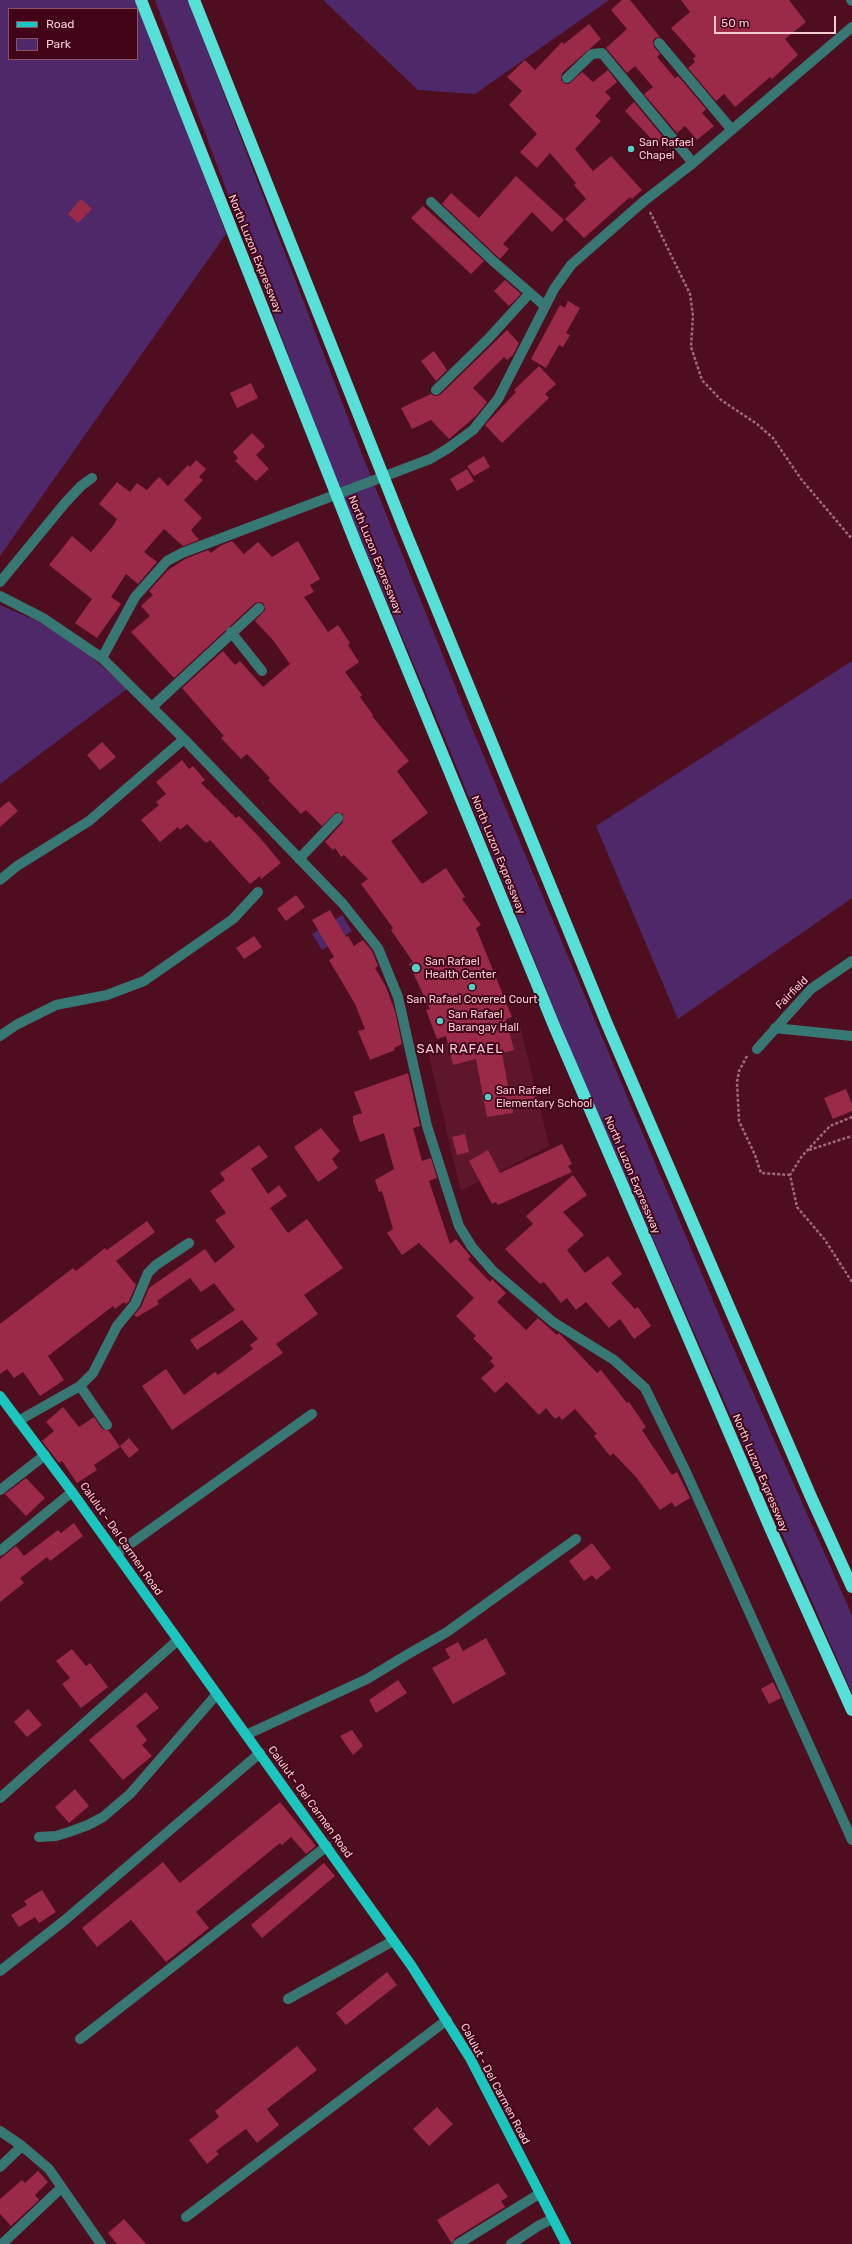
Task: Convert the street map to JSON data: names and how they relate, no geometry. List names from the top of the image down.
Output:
{
  "streets": {
    "highway": ["North Luzon Expressway"],
    "main road": ["Calulut - Del Carmen Road"],
    "street": ["Fairfield"]
  },
  "districts": ["SAN RAFAEL"],
  "places": [
    "San Rafael Chapel",
    "San Rafael Health Center",
    "San Rafael Covered Court",
    "San Rafael Barangay Hall",
    "San Rafael Elementary School"
  ],
  "legend": ["Road", "Park"],
  "scale_bar": "50 m"
}
